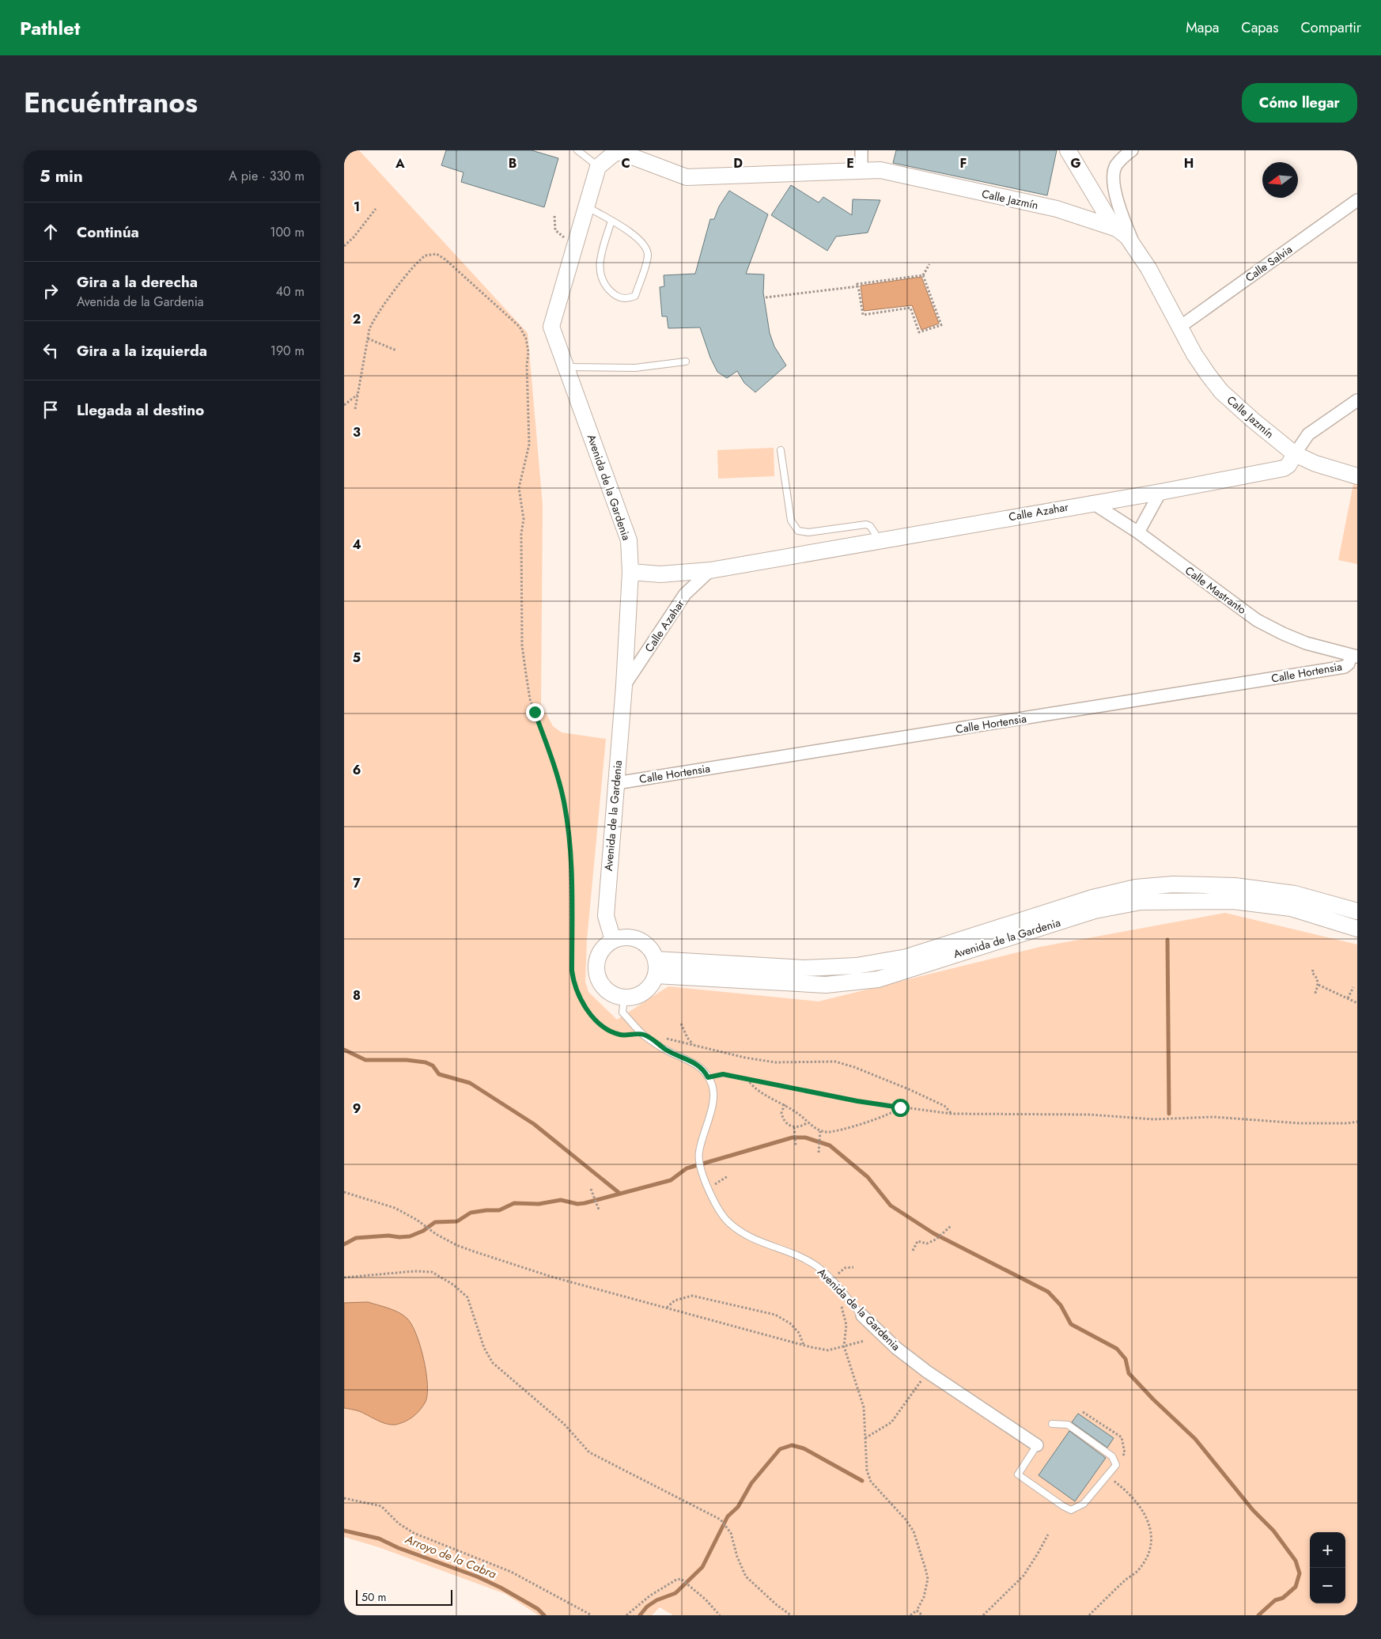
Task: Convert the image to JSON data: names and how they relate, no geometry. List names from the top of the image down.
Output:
{
  "streets": {
    "street": [
      "Calle Jazmín",
      "Calle Salvia",
      "Avenida de la Gardenia",
      "Calle Azahar",
      "Calle Mastranto",
      "Calle Hortensia"
    ]
  },
  "crossings": [
    ["Calle Jazmín", "Calle Salvia"],
    ["Calle Jazmín", "Calle Azahar"],
    ["Avenida de la Gardenia", "Calle Azahar"],
    ["Avenida de la Gardenia", "Calle Hortensia"],
    ["Calle Azahar", "Calle Mastranto"],
    ["Calle Mastranto", "Calle Hortensia"]
  ],
  "water": ["Arroyo de la Cabra"],
  "scale_bar": "50 m",
  "north": "left",
  "page": {
    "header": "Pathlet",
    "nav": ["Mapa", "Capas", "Compartir"],
    "title": "Encuéntranos",
    "buttons": "Cómo llegar",
    "heading": ["5 min", "A pie · 330 m"],
    "list": [
      ["Continúa", "100 m"],
      ["Gira a la derecha", "Avenida de la Gardenia", "40 m"],
      ["Gira a la izquierda", "190 m"],
      "Llegada al destino"
    ],
    "map_buttons": ["+", "−"],
    "scale": "50 m"
  },
  "grid": {
    "columns": [
      "A",
      "B",
      "C",
      "D",
      "E",
      "F",
      "G",
      "H"
    ],
    "rows": [
      "1",
      "2",
      "3",
      "4",
      "5",
      "6",
      "7",
      "8",
      "9"
    ]
  }
}
